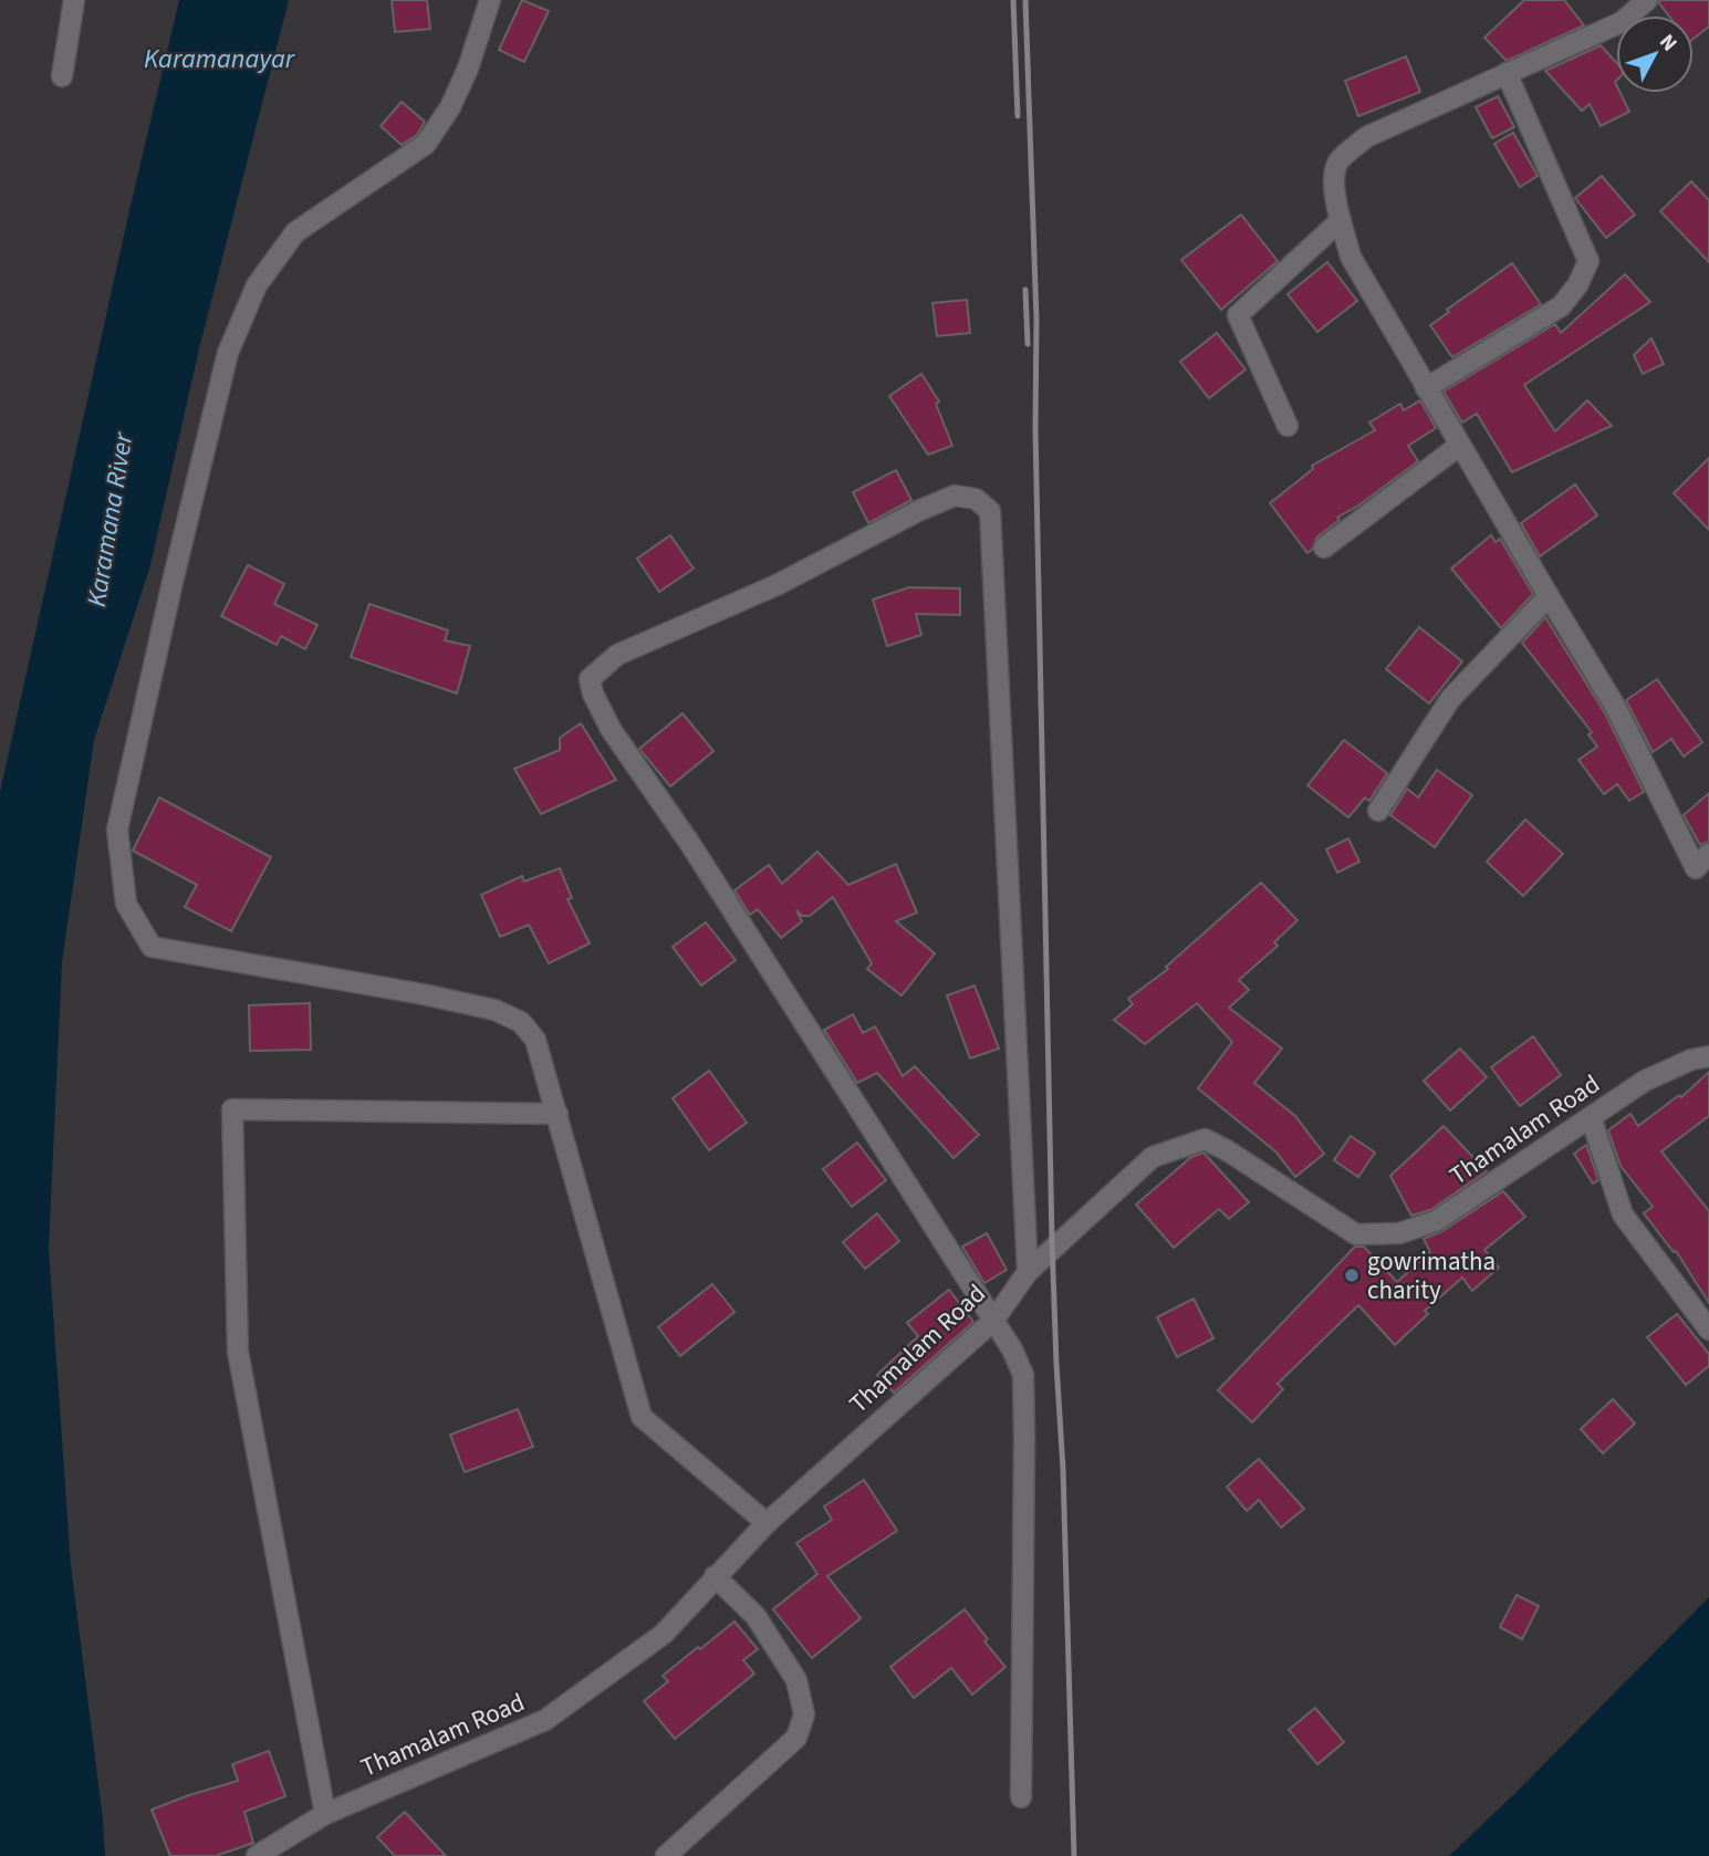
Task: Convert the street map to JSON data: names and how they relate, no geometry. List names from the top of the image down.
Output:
{
  "streets": {
    "street": ["Thamalam Road"]
  },
  "water": ["Karamanayar", "Karamana River"],
  "places": ["gowrimatha charity"],
  "north": "top right"
}
